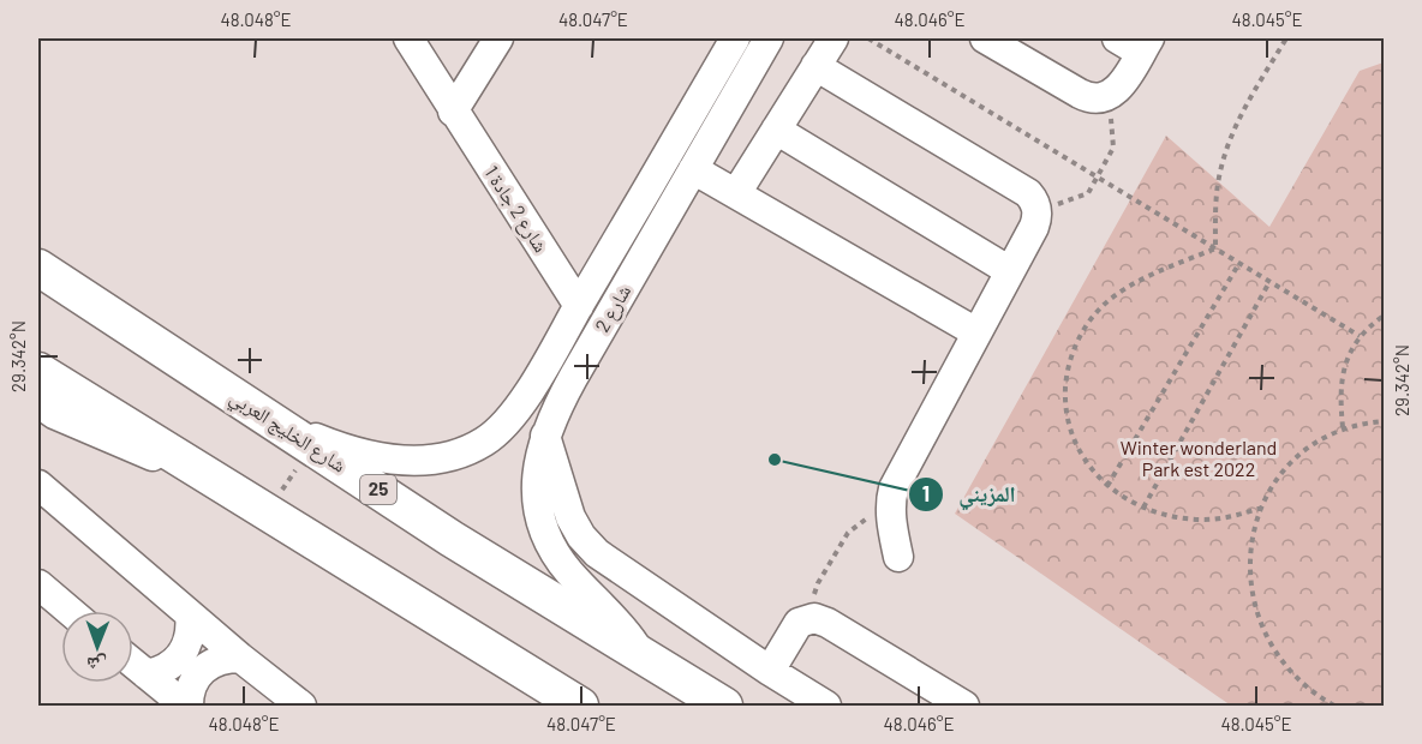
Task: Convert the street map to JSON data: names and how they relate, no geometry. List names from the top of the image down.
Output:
{
  "streets": {
    "main road": ["شارع الخليج العربي", "25"],
    "street": ["شارع 2 جادة 1", "شارع 2"]
  },
  "crossings": [
    ["شارع 2 جادة 1", "شارع 2"],
    ["شارع 2", "شارع الخليج العربي"]
  ],
  "parks": ["Winter wonderland Park est 2022"],
  "places": ["المزيني"],
  "north": "bottom",
  "coordinates": [
    "48.048°E",
    "48.047°E",
    "48.046°E",
    "48.045°E",
    "29.342°N"
  ]
}
